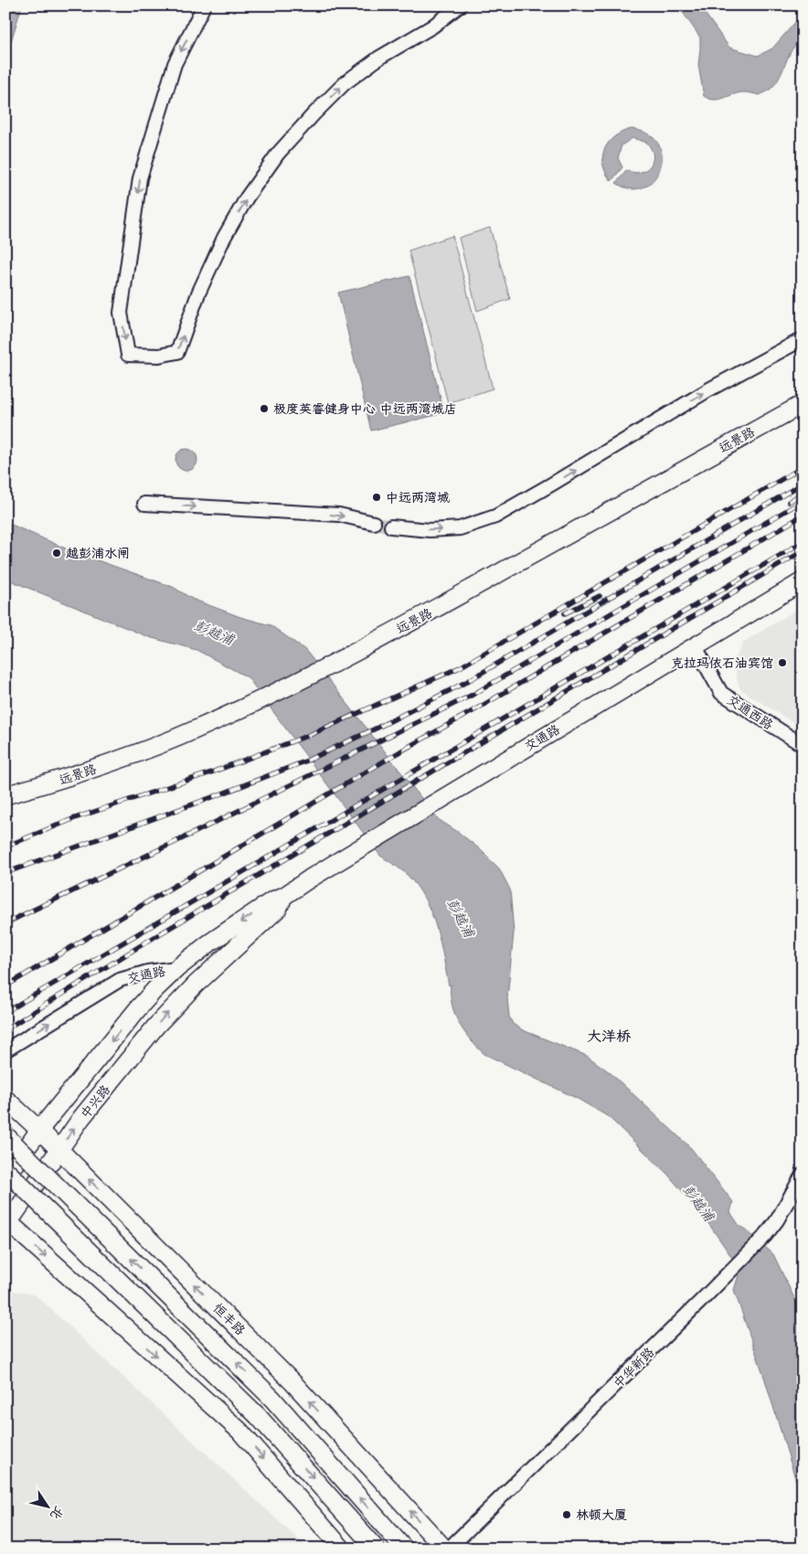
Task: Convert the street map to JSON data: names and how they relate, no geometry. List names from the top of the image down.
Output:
{
  "streets": {
    "main road": [
      "远景路",
      "交通路",
      "中兴路",
      "恒丰路"
    ],
    "street": ["交通西路", "中华新路"]
  },
  "crossings": [
    ["交通西路", "交通路"],
    ["交通路", "中兴路"],
    ["中兴路", "恒丰路"]
  ],
  "districts": ["大洋桥"],
  "water": ["彭越浦"],
  "places": [
    "极度英睿健身中心 中远两湾城店",
    "中远两湾城",
    "越彭浦水闸",
    "克拉玛依石油宾馆",
    "林顿大厦"
  ],
  "north": "bottom right"
}
